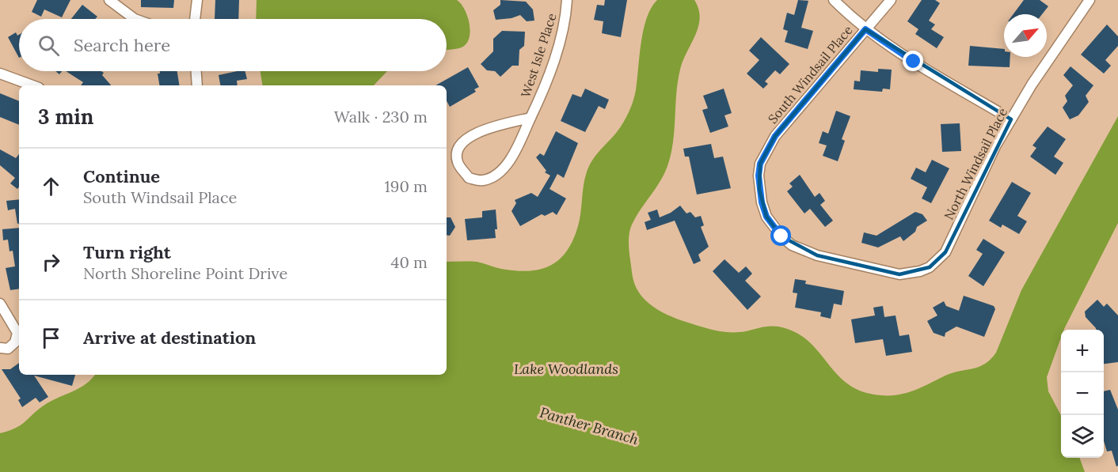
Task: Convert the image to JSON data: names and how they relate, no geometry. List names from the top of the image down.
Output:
{
  "streets": {
    "street": ["West Isle Place", "South Windsail Place", "North Windsail Place"]
  },
  "crossings": [
    ["South Windsail Place", "North Windsail Place"]
  ],
  "water": ["Lake Woodlands", "Panther Branch"],
  "north": "top right",
  "page": {
    "search": "Search here",
    "heading": ["3 min", "Walk · 230 m"],
    "list": [
      ["Continue", "South Windsail Place", "190 m"],
      ["Turn right", "North Shoreline Point Drive", "40 m"],
      "Arrive at destination"
    ],
    "map_buttons": ["+", "−"]
  }
}
